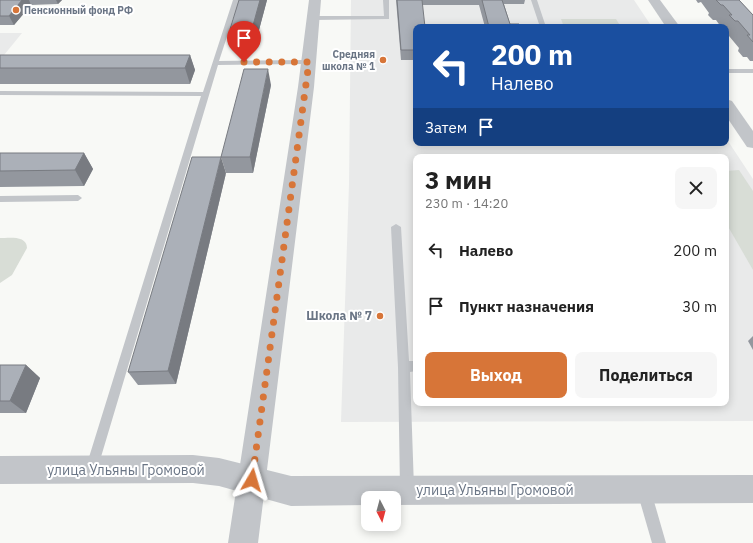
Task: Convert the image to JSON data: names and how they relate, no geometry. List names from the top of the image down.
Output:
{
  "streets": {
    "street": ["улица Ульяны Громовой"]
  },
  "places": ["Пенсионный фонд РФ", "Средняя школа № 1", "Школа № 7"],
  "north": "bottom",
  "page": {
    "turn": ["200 m", "Налево"],
    "then": "Затем",
    "heading": ["3 мин", "230 m · 14:20"],
    "list": [
      {
        "name": "Налево",
        "value": "200 m"
      },
      {
        "name": "Пункт назначения",
        "value": "30 m"
      }
    ],
    "buttons": ["Выход", "Поделиться"]
  }
}
